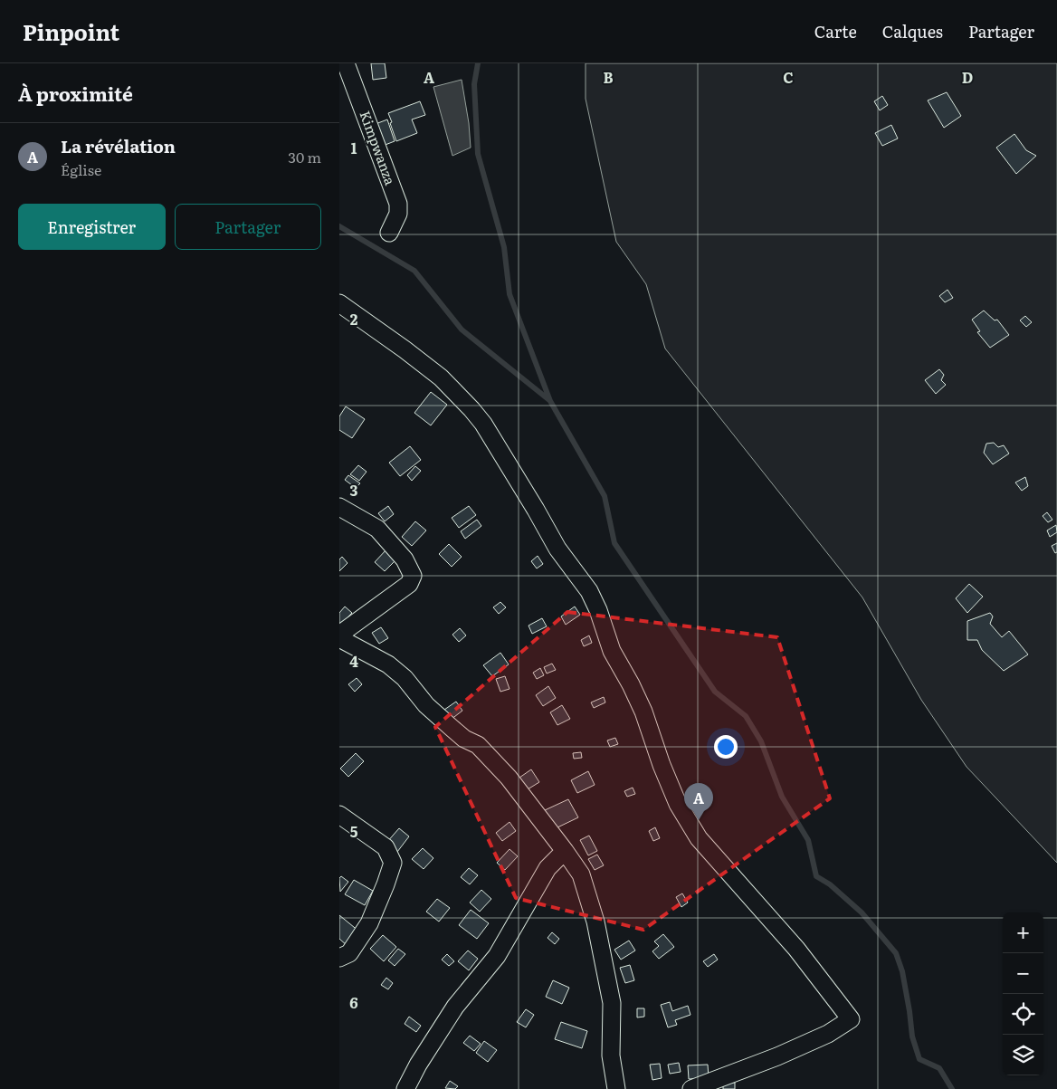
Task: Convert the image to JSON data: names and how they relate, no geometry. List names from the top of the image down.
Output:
{
  "streets": {
    "street": ["Kimpwanza"]
  },
  "page": {
    "header": "Pinpoint",
    "nav": ["Carte", "Calques", "Partager"],
    "heading": "À proximité",
    "list": [
      {
        "mark": "A",
        "name": "La révélation",
        "note": "Église",
        "value": "30 m"
      }
    ],
    "buttons": ["Enregistrer", "Partager"],
    "pins": "A",
    "map_buttons": ["+", "−"]
  },
  "grid": {
    "columns": [
      "A",
      "B",
      "C",
      "D"
    ],
    "rows": [
      "1",
      "2",
      "3",
      "4",
      "5",
      "6"
    ]
  }
}
